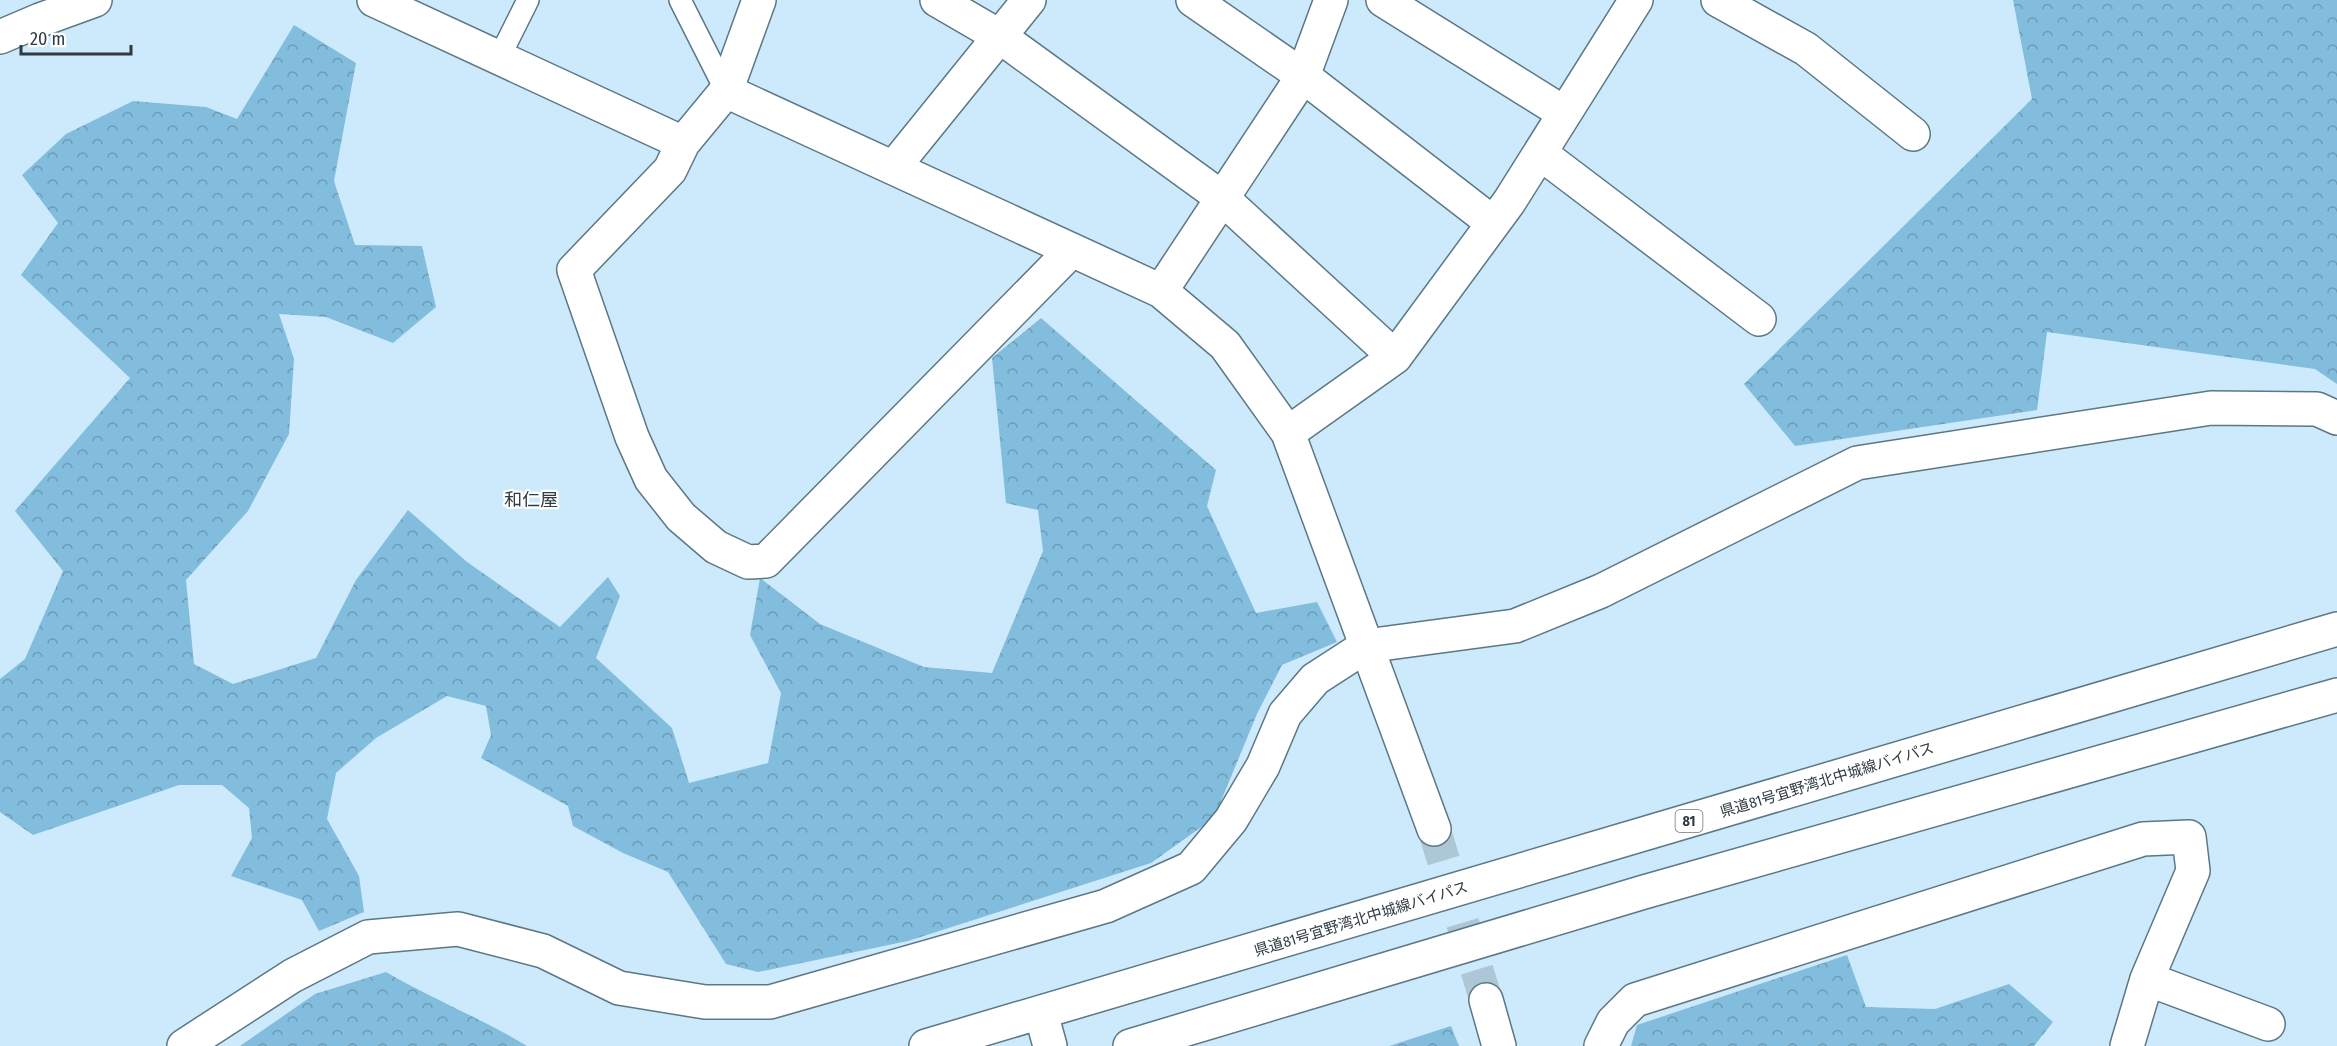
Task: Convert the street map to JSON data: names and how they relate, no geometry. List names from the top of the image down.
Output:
{
  "streets": {
    "street": ["県道81号宜野湾北中城線バイパス", "81"]
  },
  "crossings": [
    ["県道81号宜野湾北中城線バイパス", "81"]
  ],
  "districts": ["和仁屋"],
  "scale_bar": "20 m"
}
